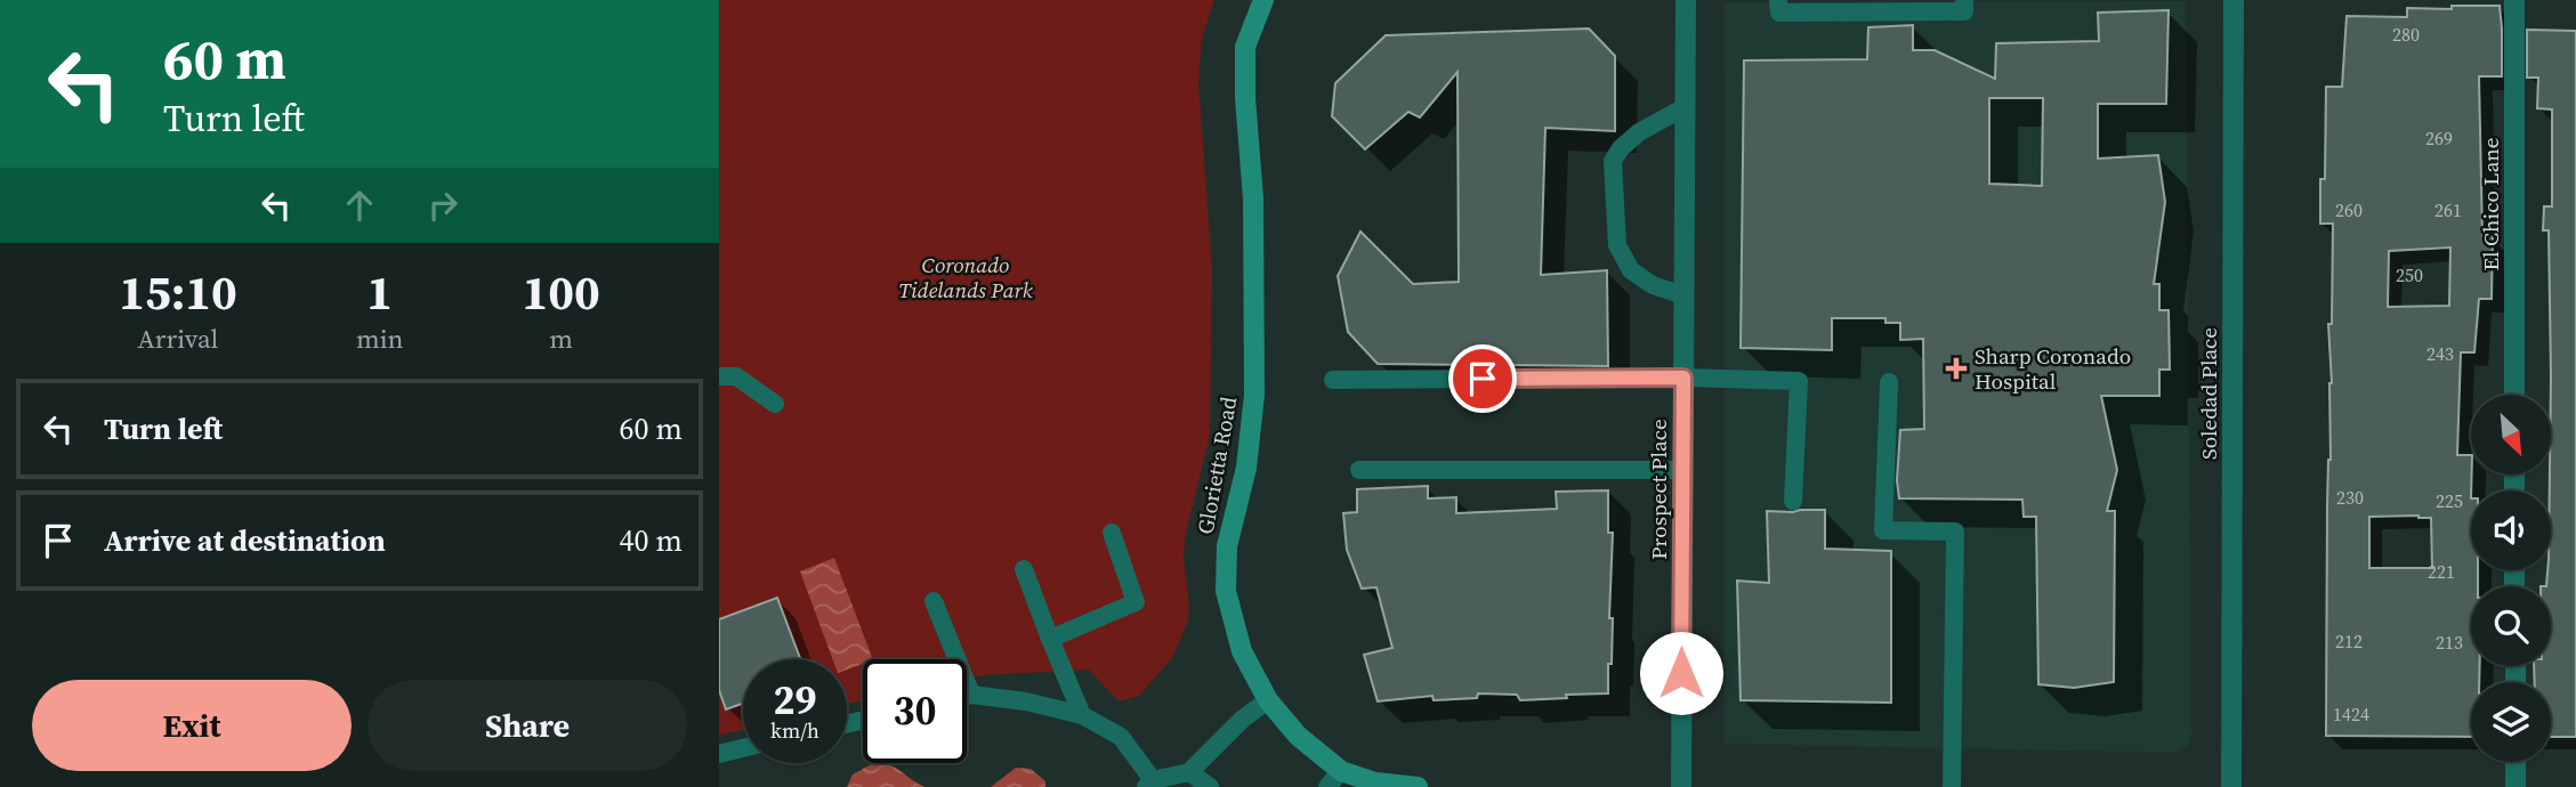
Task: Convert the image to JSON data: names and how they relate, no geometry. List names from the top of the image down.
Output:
{
  "streets": {
    "main road": ["Glorietta Road"],
    "street": ["El Chico Lane", "Soledad Place", "Prospect Place"]
  },
  "parks": ["Coronado Tidelands Park"],
  "places": {
    "health": ["Sharp Coronado Hospital"]
  },
  "house_numbers": [
    "280",
    "269",
    "260",
    "261",
    "250",
    "243",
    "230",
    "225",
    "221",
    "212",
    "213",
    "1424"
  ],
  "north": "bottom right",
  "page": {
    "turn": ["60 m", "Turn left"],
    "eta": [
      "15:10",
      "Arrival",
      "1",
      "min",
      "100",
      "m"
    ],
    "list": [
      {
        "name": "Turn left",
        "value": "60 m"
      },
      {
        "name": "Arrive at destination",
        "value": "40 m"
      }
    ],
    "speed": "29 km/h",
    "limit": "30",
    "buttons": ["Exit", "Share"]
  }
}
